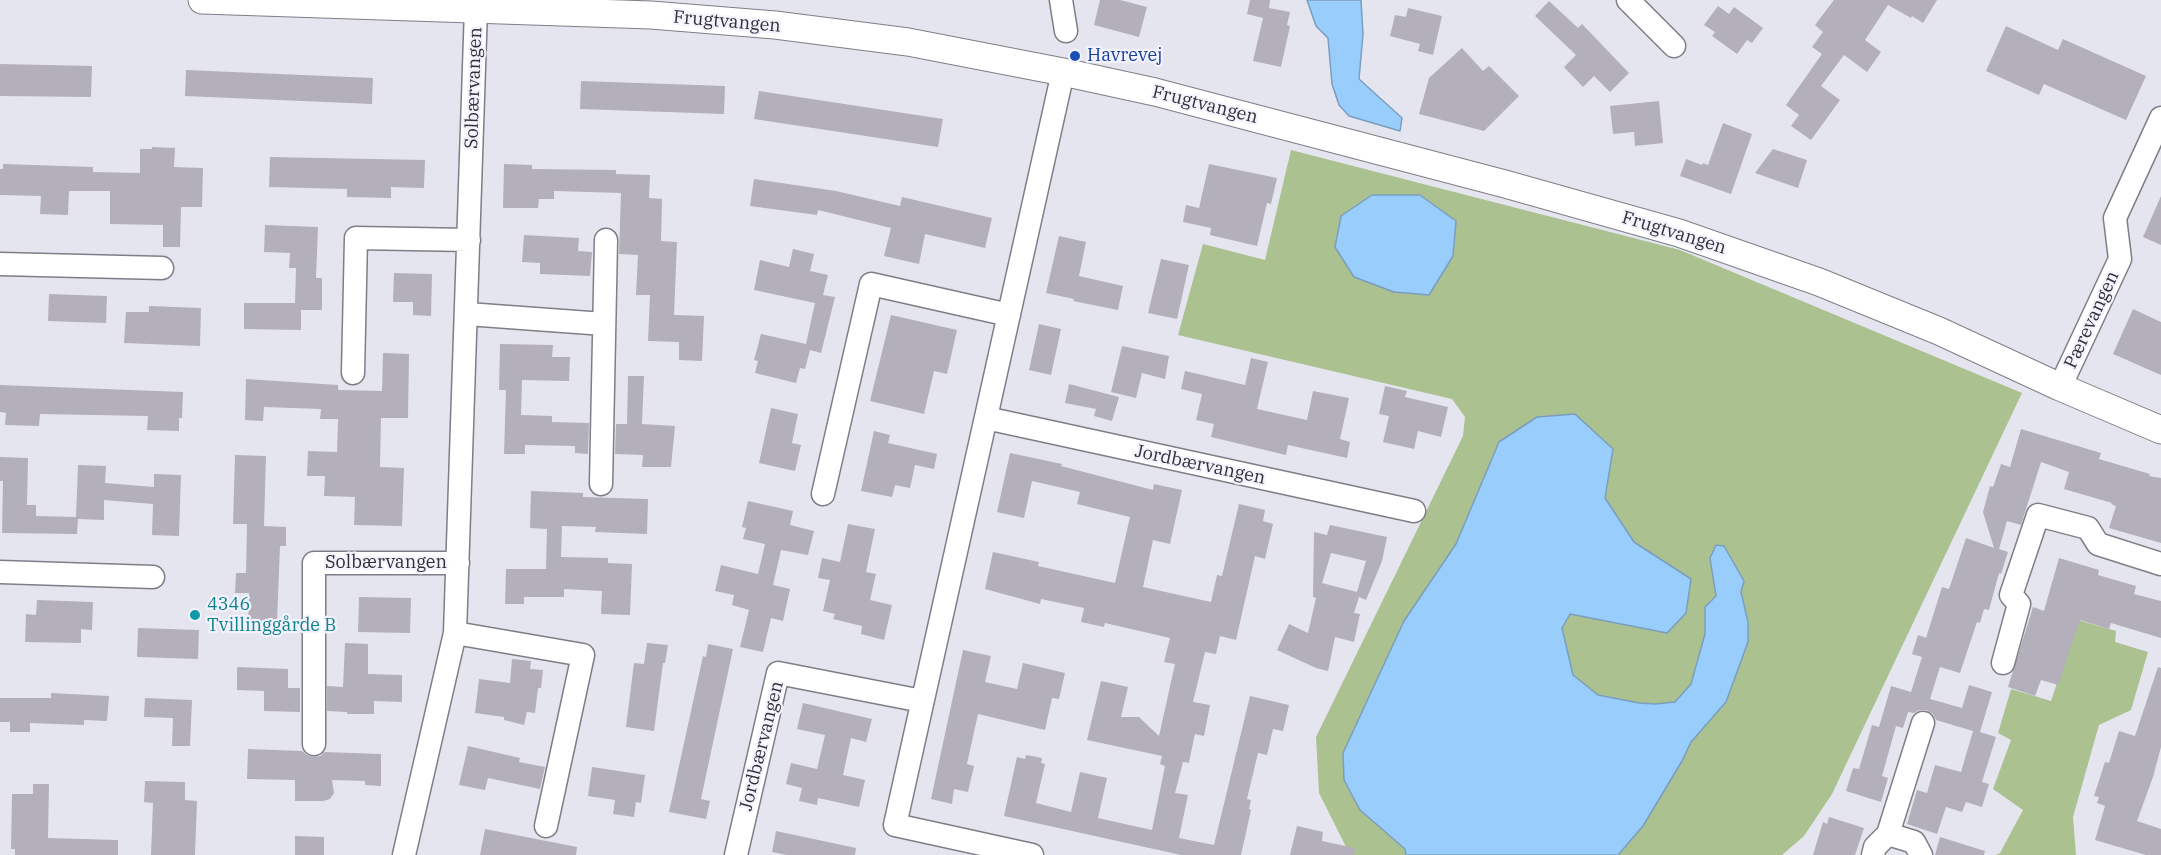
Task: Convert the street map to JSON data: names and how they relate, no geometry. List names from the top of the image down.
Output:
{
  "streets": {
    "street": [
      "Frugtvangen",
      "Solbærvangen",
      "Pærevangen",
      "Jordbærvangen"
    ]
  },
  "crossings": [
    ["Frugtvangen", "Solbærvangen"],
    ["Frugtvangen", "Pærevangen"]
  ],
  "places": ["Havrevej", "4346 Tvillinggårde B"]
}
